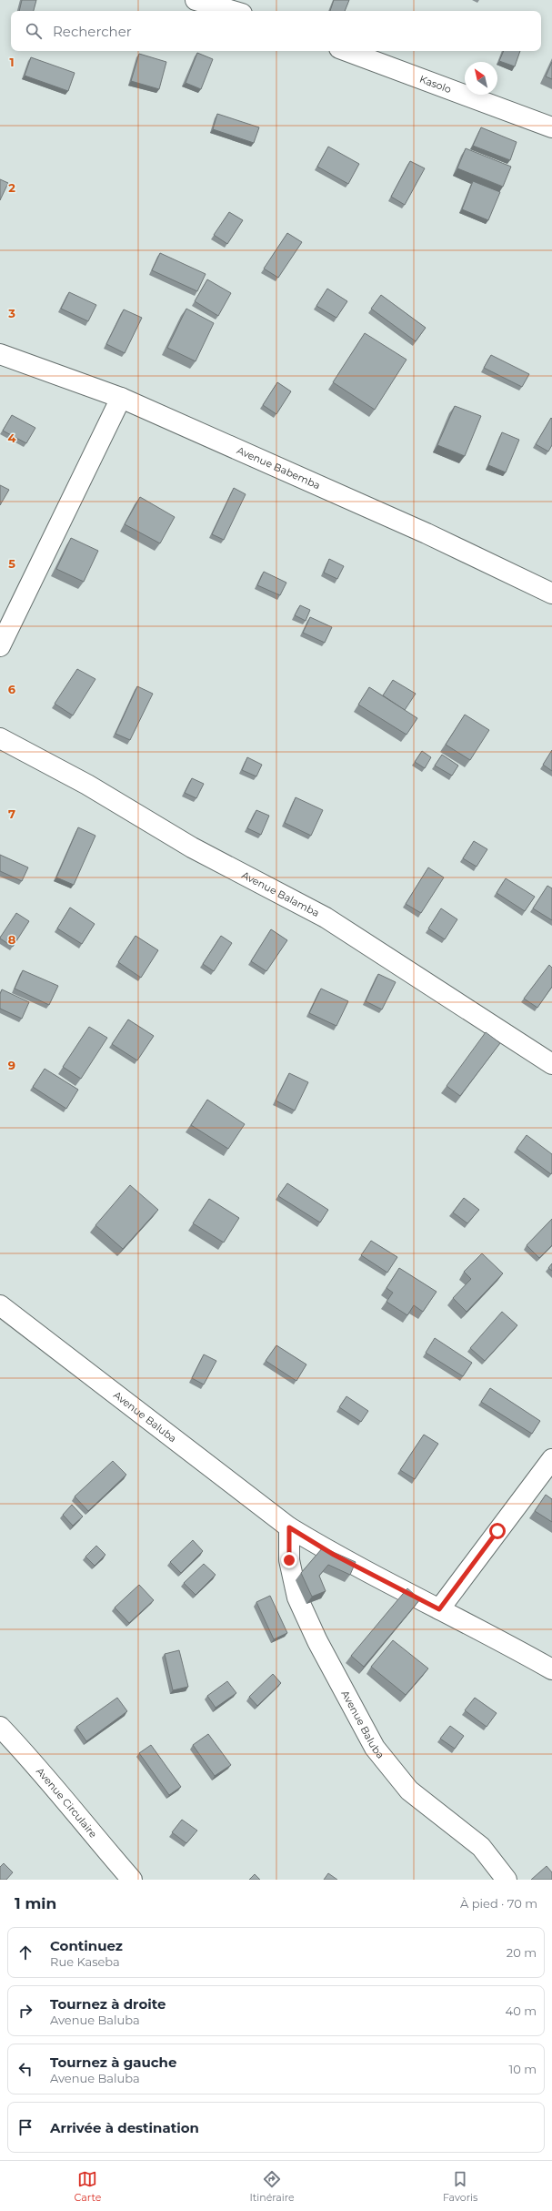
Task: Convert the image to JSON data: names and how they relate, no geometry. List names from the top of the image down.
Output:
{
  "streets": {
    "street": [
      "Kasolo",
      "Avenue Babemba",
      "Avenue Balamba",
      "Avenue Baluba",
      "Avenue Circulaire"
    ]
  },
  "north": "top left",
  "page": {
    "search": "Rechercher",
    "heading": ["1 min", "À pied · 70 m"],
    "list": [
      ["Continuez", "Rue Kaseba", "20 m"],
      ["Tournez à droite", "Avenue Baluba", "40 m"],
      ["Tournez à gauche", "Avenue Baluba", "10 m"],
      "Arrivée à destination"
    ],
    "nav": ["Carte", "Itinéraire", "Favoris"]
  },
  "grid": {
    "rows": [
      "1",
      "2",
      "3",
      "4",
      "5",
      "6",
      "7",
      "8",
      "9"
    ]
  }
}
